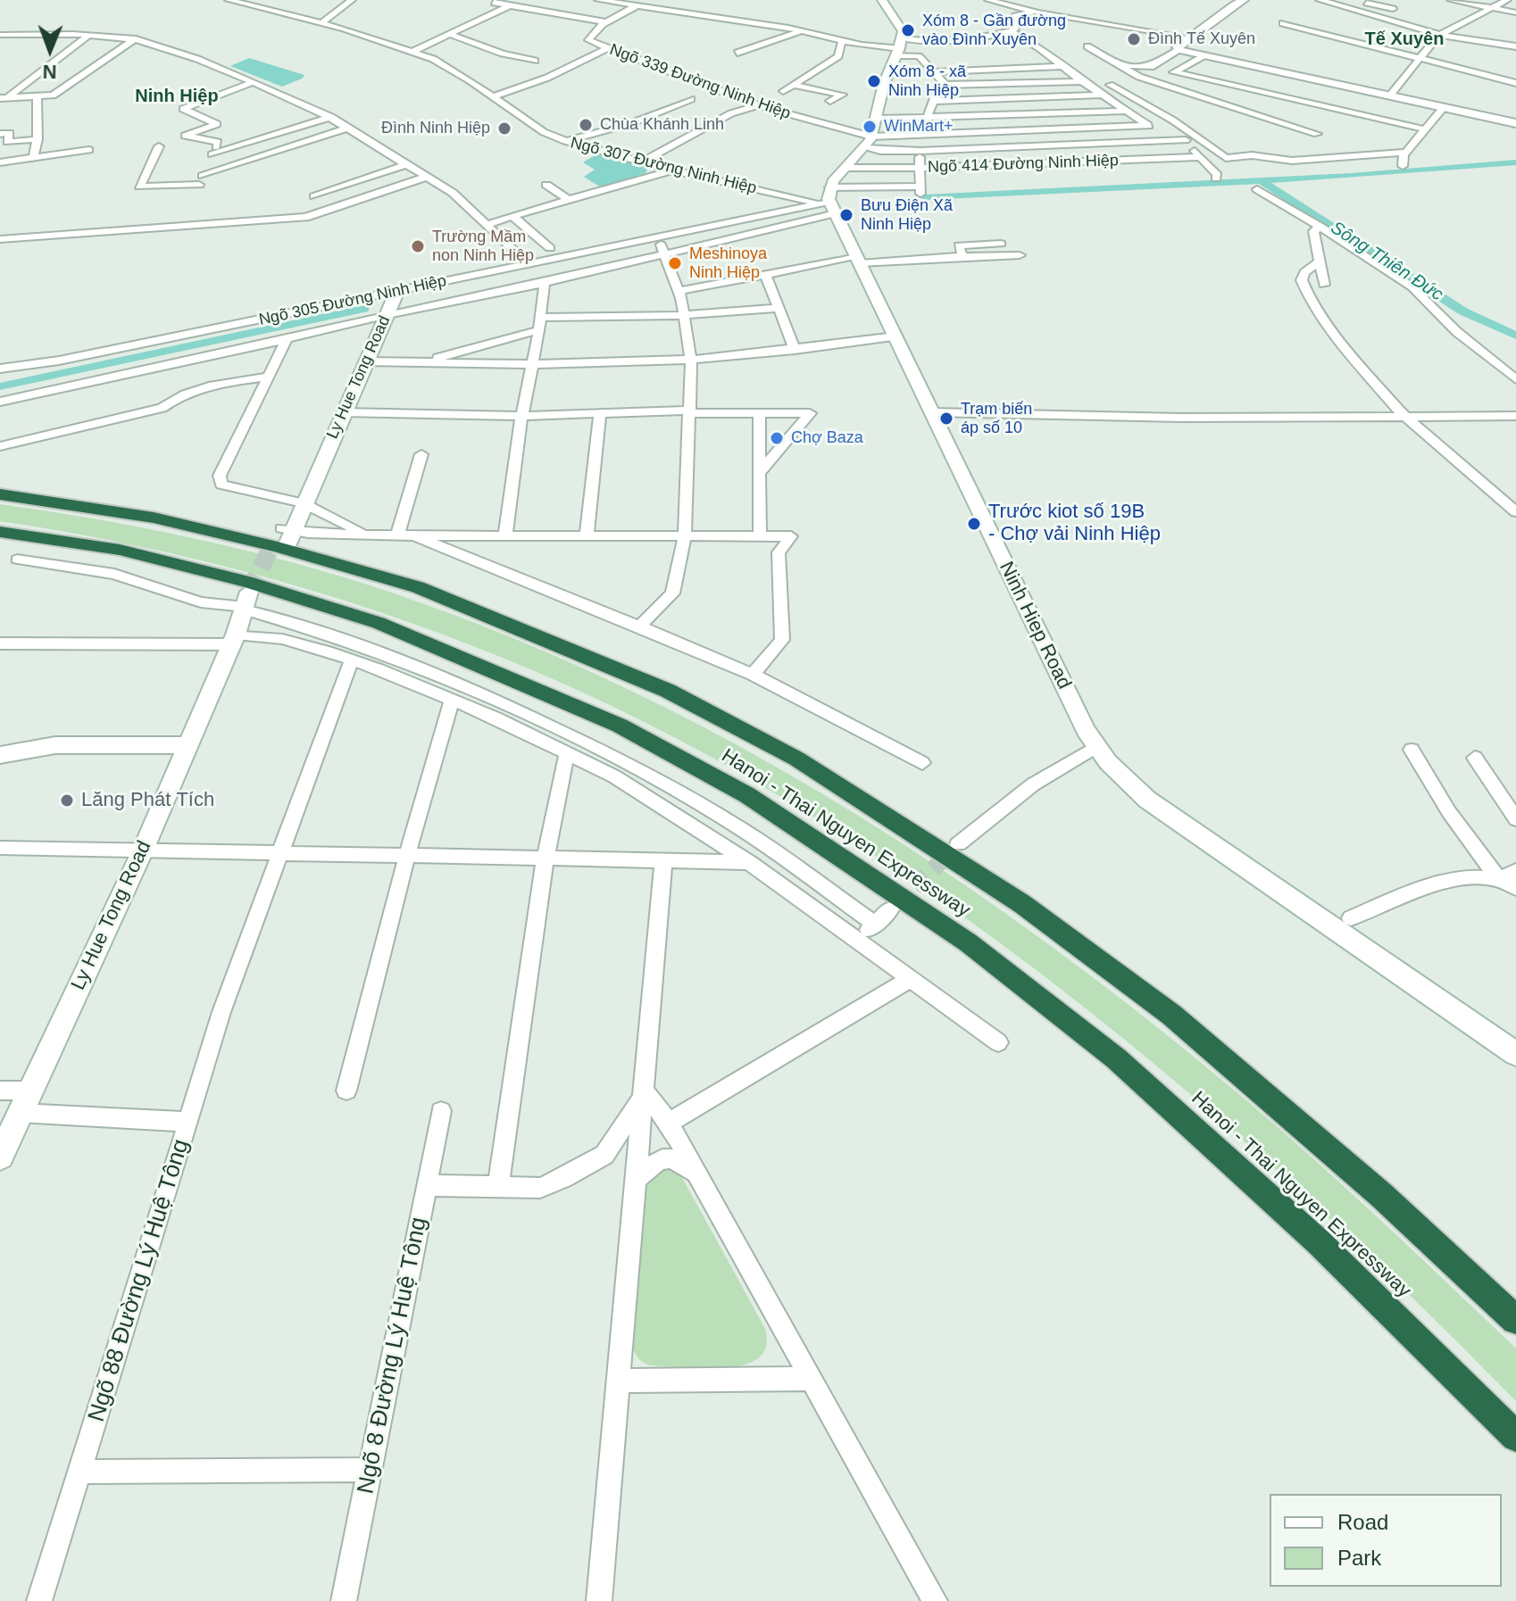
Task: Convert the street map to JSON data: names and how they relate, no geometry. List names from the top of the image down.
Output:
{
  "streets": {
    "highway": ["Hanoi - Thai Nguyen Expressway"],
    "main road": ["Ly Hue Tong Road", "Ninh Hiep Road"],
    "street": [
      "Ngõ 339 Đường Ninh Hiệp",
      "Ngõ 414 Đường Ninh Hiệp",
      "Ngõ 307 Đường Ninh Hiệp",
      "Ngõ 305 Đường Ninh Hiệp",
      "Ngõ 88 Đường Lý Huệ Tông",
      "Ngõ 8 Đường Lý Huệ Tông"
    ]
  },
  "crossings": [
    ["Ngõ 307 Đường Ninh Hiệp", "Ngõ 305 Đường Ninh Hiệp"],
    ["Ngõ 307 Đường Ninh Hiệp", "Ninh Hiep Road"],
    ["Ngõ 305 Đường Ninh Hiệp", "Ly Hue Tong Road"],
    ["Ngõ 305 Đường Ninh Hiệp", "Ninh Hiep Road"],
    ["Ly Hue Tong Road", "Ngõ 88 Đường Lý Huệ Tông"]
  ],
  "districts": ["Tế Xuyên", "Ninh Hiệp"],
  "water": ["Sông Thiên Đức"],
  "places": [
    "Xóm 8 - Gần đường vào Đình Xuyên",
    "Đình Tế Xuyên",
    "Xóm 8 - xã Ninh Hiệp",
    "Chùa Khánh Linh",
    "WinMart+",
    "Đình Ninh Hiệp",
    "Bưu Điện Xã Ninh Hiệp",
    "Trường Mầm non Ninh Hiệp",
    "Meshinoya Ninh Hiệp",
    "Trạm biến áp số 10",
    "Chợ Baza",
    "Trước kiot số 19B - Chợ vải Ninh Hiệp",
    "Lăng Phát Tích"
  ],
  "legend": ["Road", "Park"],
  "north": "bottom"
}
